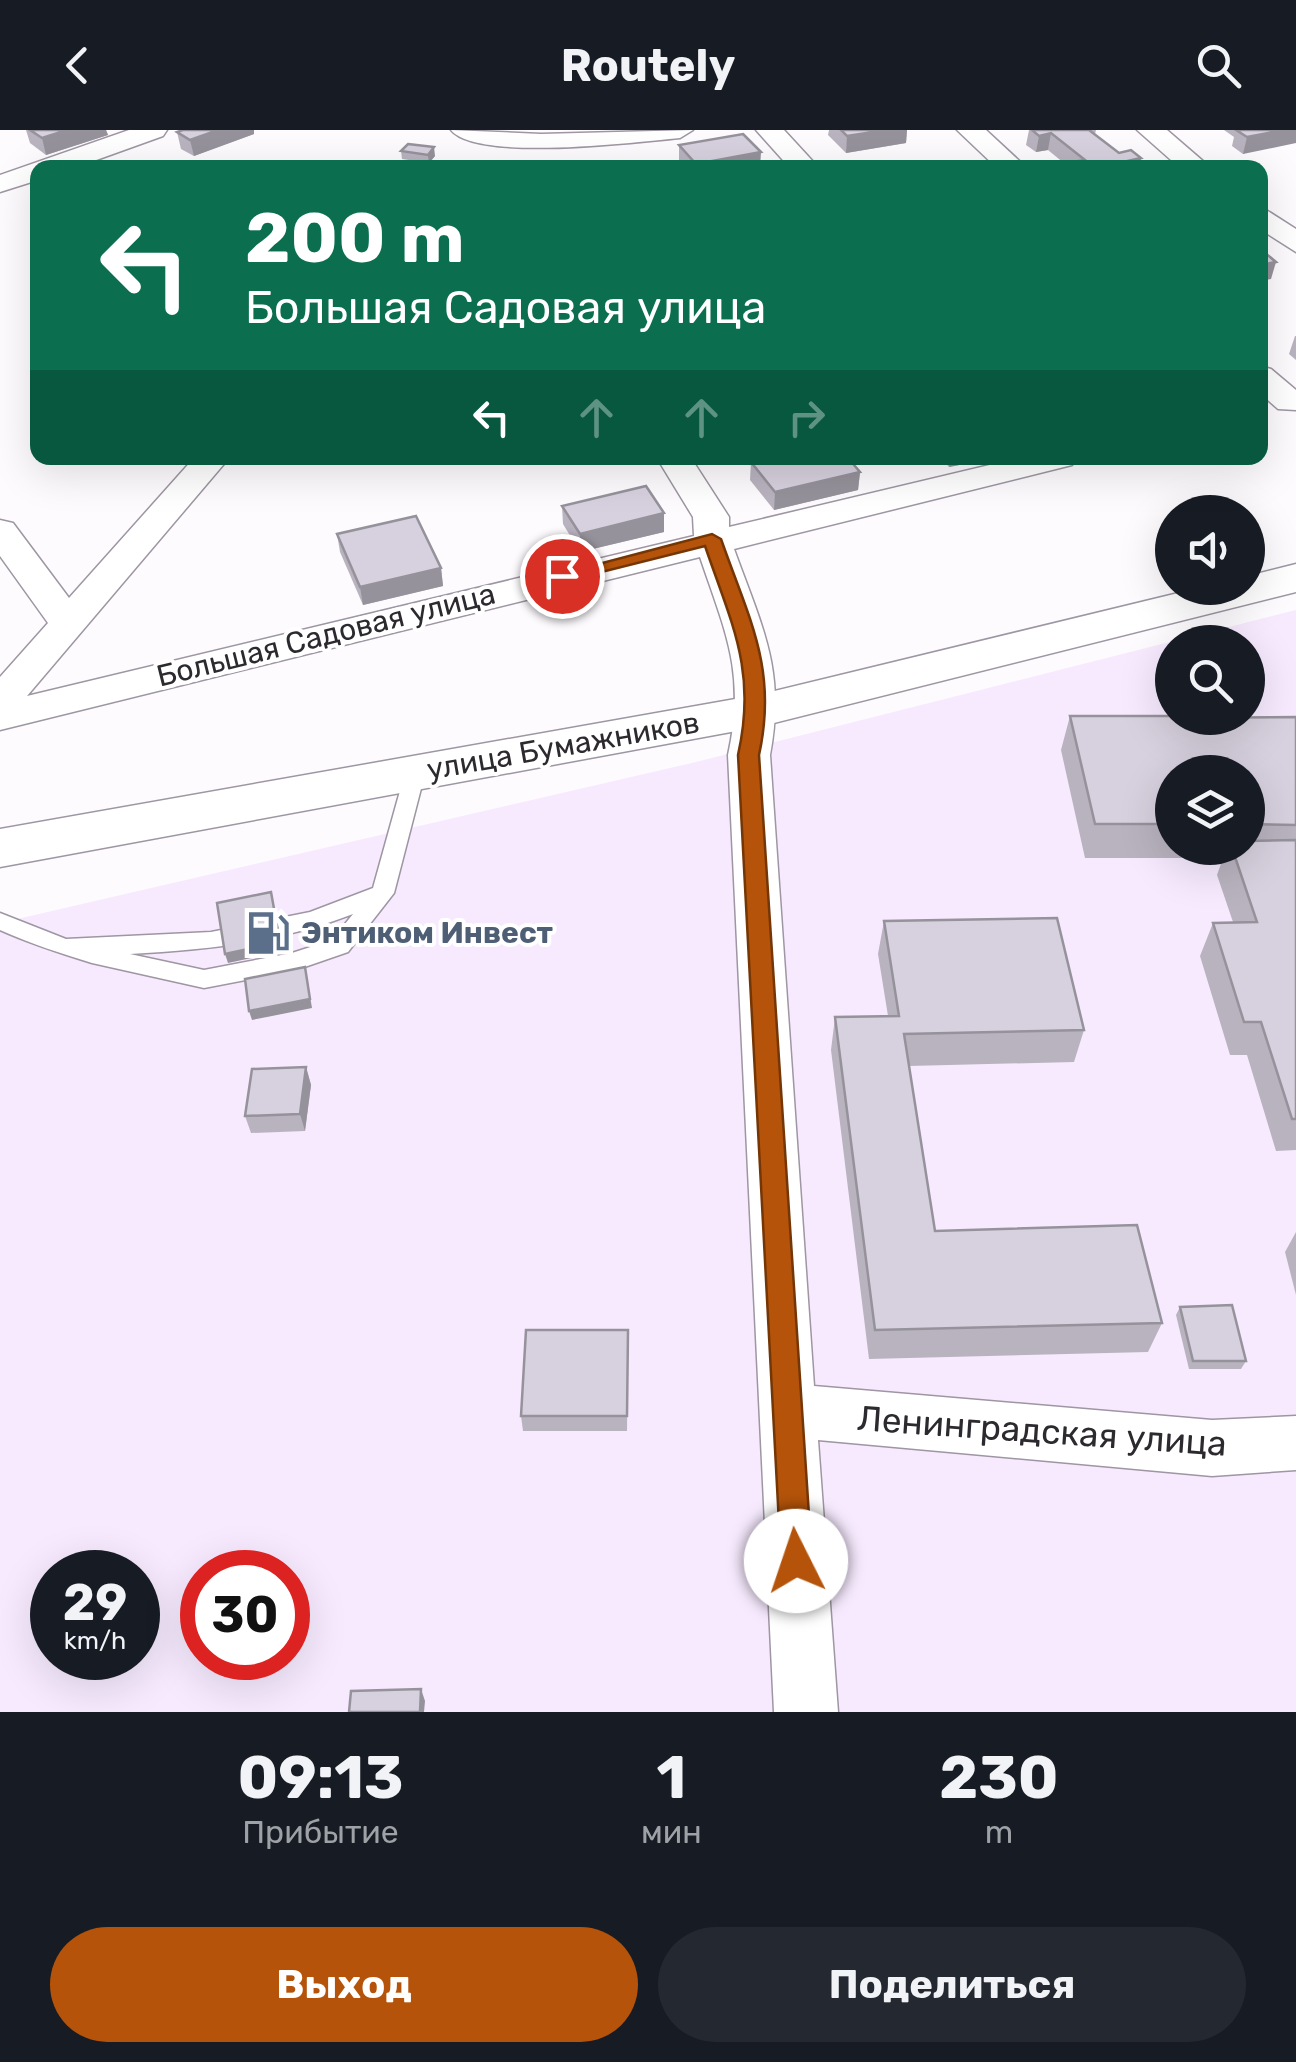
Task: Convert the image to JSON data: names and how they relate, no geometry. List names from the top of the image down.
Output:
{
  "streets": {
    "main road": ["улица Бумажников"],
    "street": ["Большая Садовая улица", "Ленинградская улица"]
  },
  "places": {
    "fuel station": ["Энтиком Инвест"]
  },
  "page": {
    "header": "Routely",
    "turn": ["200 m", "Большая Садовая улица"],
    "speed": "29 km/h",
    "limit": "30",
    "eta": [
      "09:13",
      "Прибытие",
      "1",
      "мин",
      "230",
      "m"
    ],
    "buttons": ["Выход", "Поделиться"]
  }
}
